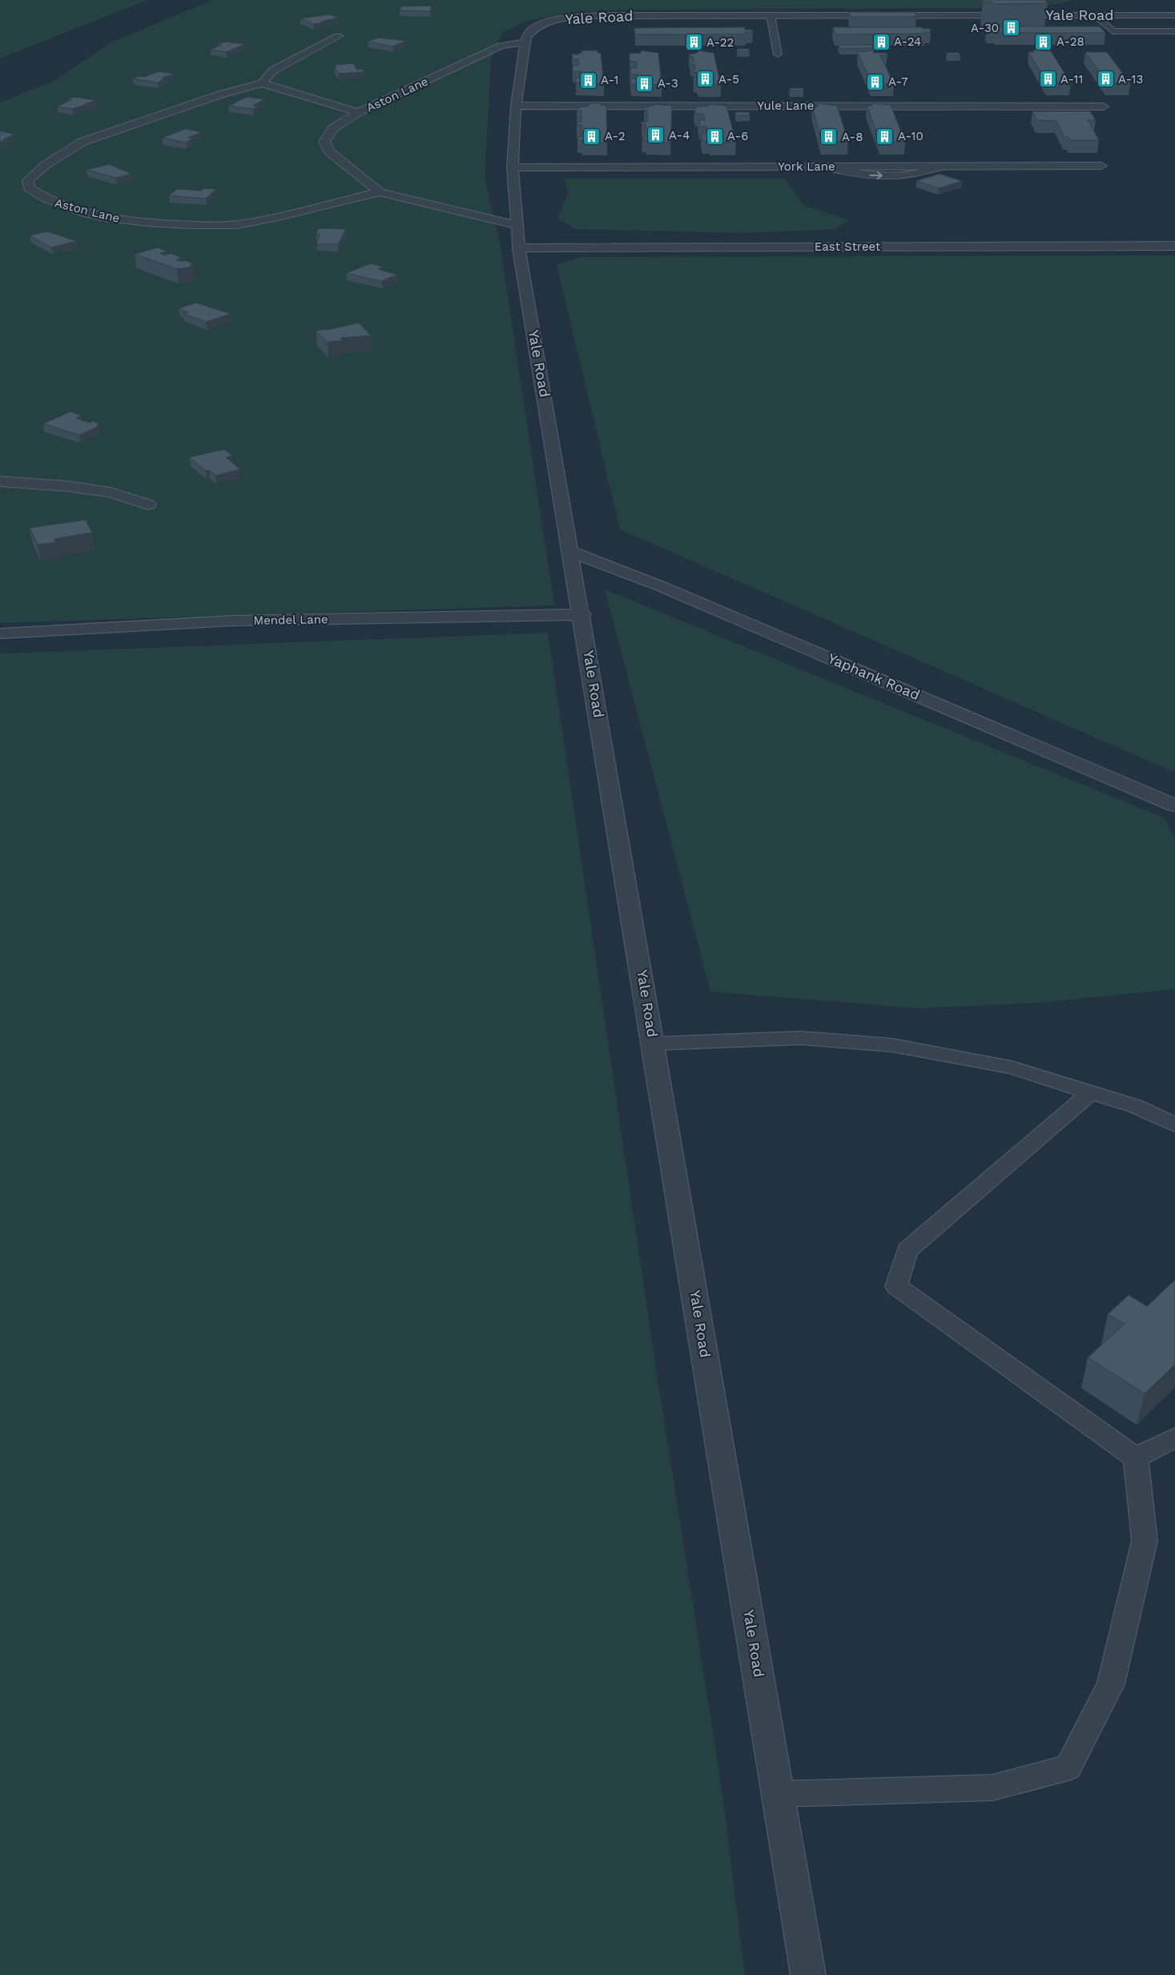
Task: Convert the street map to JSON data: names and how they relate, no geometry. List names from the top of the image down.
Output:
{
  "streets": {
    "street": [
      "Yale Road",
      "Aston Lane",
      "Yule Lane",
      "York Lane",
      "East Street",
      "Mendel Lane",
      "Yaphank Road"
    ]
  },
  "crossings": [
    ["Yale Road", "Aston Lane"],
    ["Yale Road", "Yule Lane"],
    ["Yale Road", "York Lane"],
    ["Yale Road", "East Street"],
    ["Yale Road", "Mendel Lane"],
    ["Yale Road", "Yaphank Road"]
  ],
  "places": {
    "building": [
      "A-30",
      "A-24",
      "A-28",
      "A-22",
      "A-5",
      "A-11",
      "A-13",
      "A-1",
      "A-7",
      "A-3",
      "A-4",
      "A-2",
      "A-6",
      "A-10",
      "A-8"
    ]
  }
}
